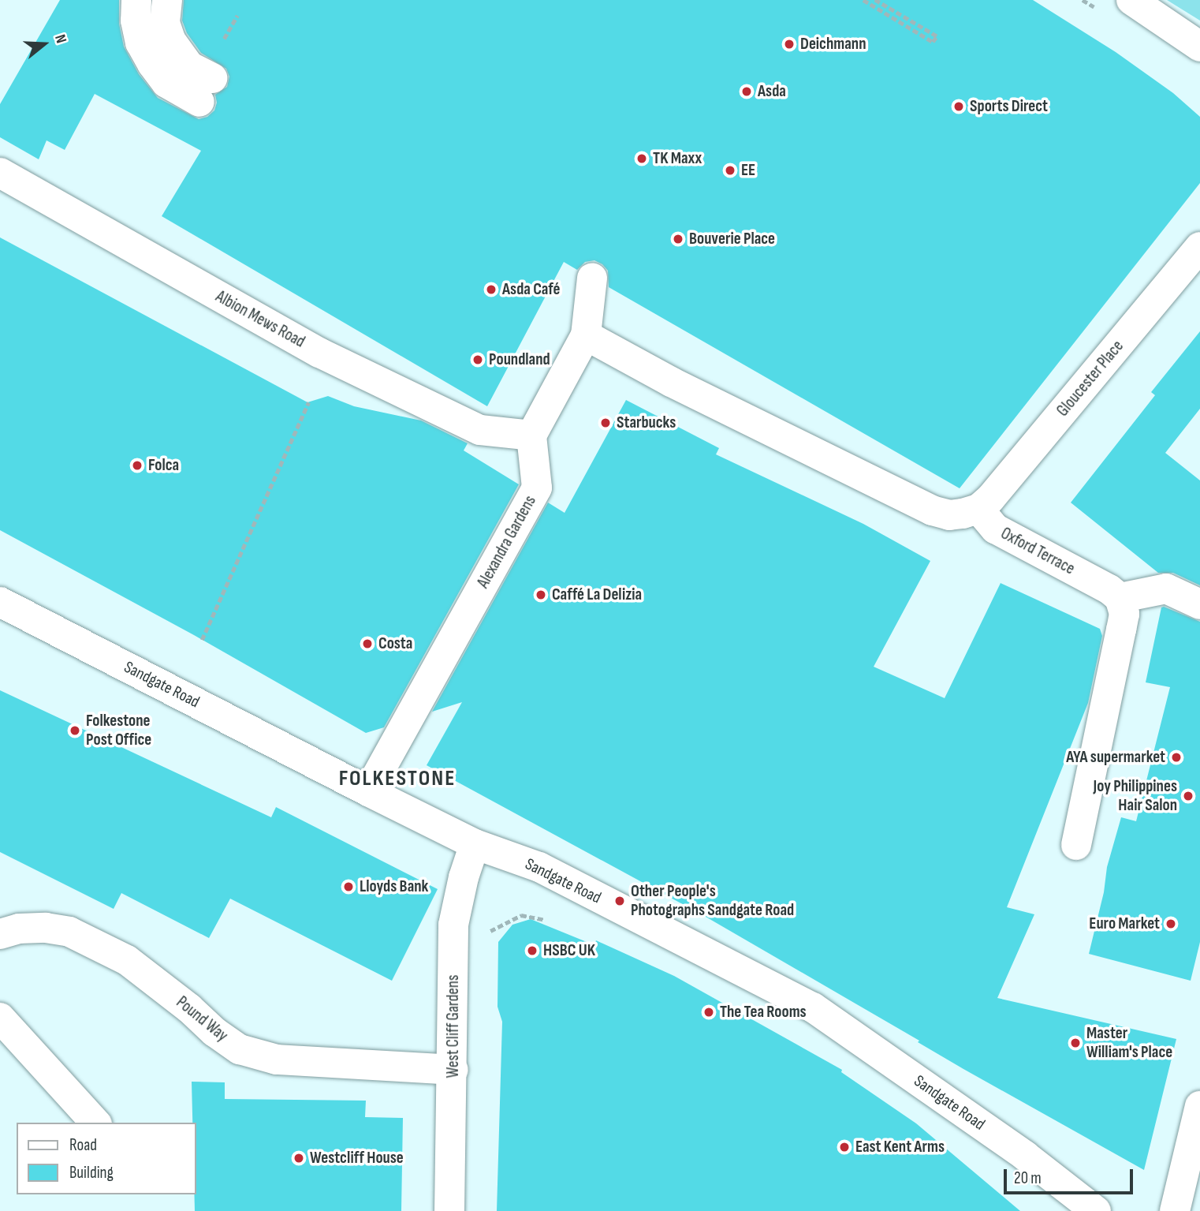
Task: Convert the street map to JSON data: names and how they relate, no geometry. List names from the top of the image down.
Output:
{
  "streets": {
    "street": [
      "Albion Mews Road",
      "Gloucester Place",
      "Alexandra Gardens",
      "Oxford Terrace",
      "Sandgate Road",
      "Pound Way",
      "West Cliff Gardens"
    ]
  },
  "crossings": [
    ["Albion Mews Road", "Alexandra Gardens"],
    ["Gloucester Place", "Oxford Terrace"],
    ["Alexandra Gardens", "Sandgate Road"],
    ["Sandgate Road", "West Cliff Gardens"],
    ["Pound Way", "West Cliff Gardens"]
  ],
  "districts": ["FOLKESTONE"],
  "places": [
    "Deichmann",
    "Asda",
    "Sports Direct",
    "TK Maxx",
    "EE",
    "Bouverie Place",
    "Asda Café",
    "Poundland",
    "Starbucks",
    "Folca",
    "Caffé La Delizia",
    "Costa",
    "Folkestone Post Office",
    "AYA supermarket",
    "Joy Philippines Hair Salon",
    "Lloyds Bank",
    "Other People's Photographs Sandgate Road",
    "Euro Market",
    "HSBC UK",
    "The Tea Rooms",
    "Master William's Place",
    "East Kent Arms",
    "Westcliff House"
  ],
  "legend": ["Road", "Building"],
  "scale_bar": "20 m",
  "north": "right"
}
